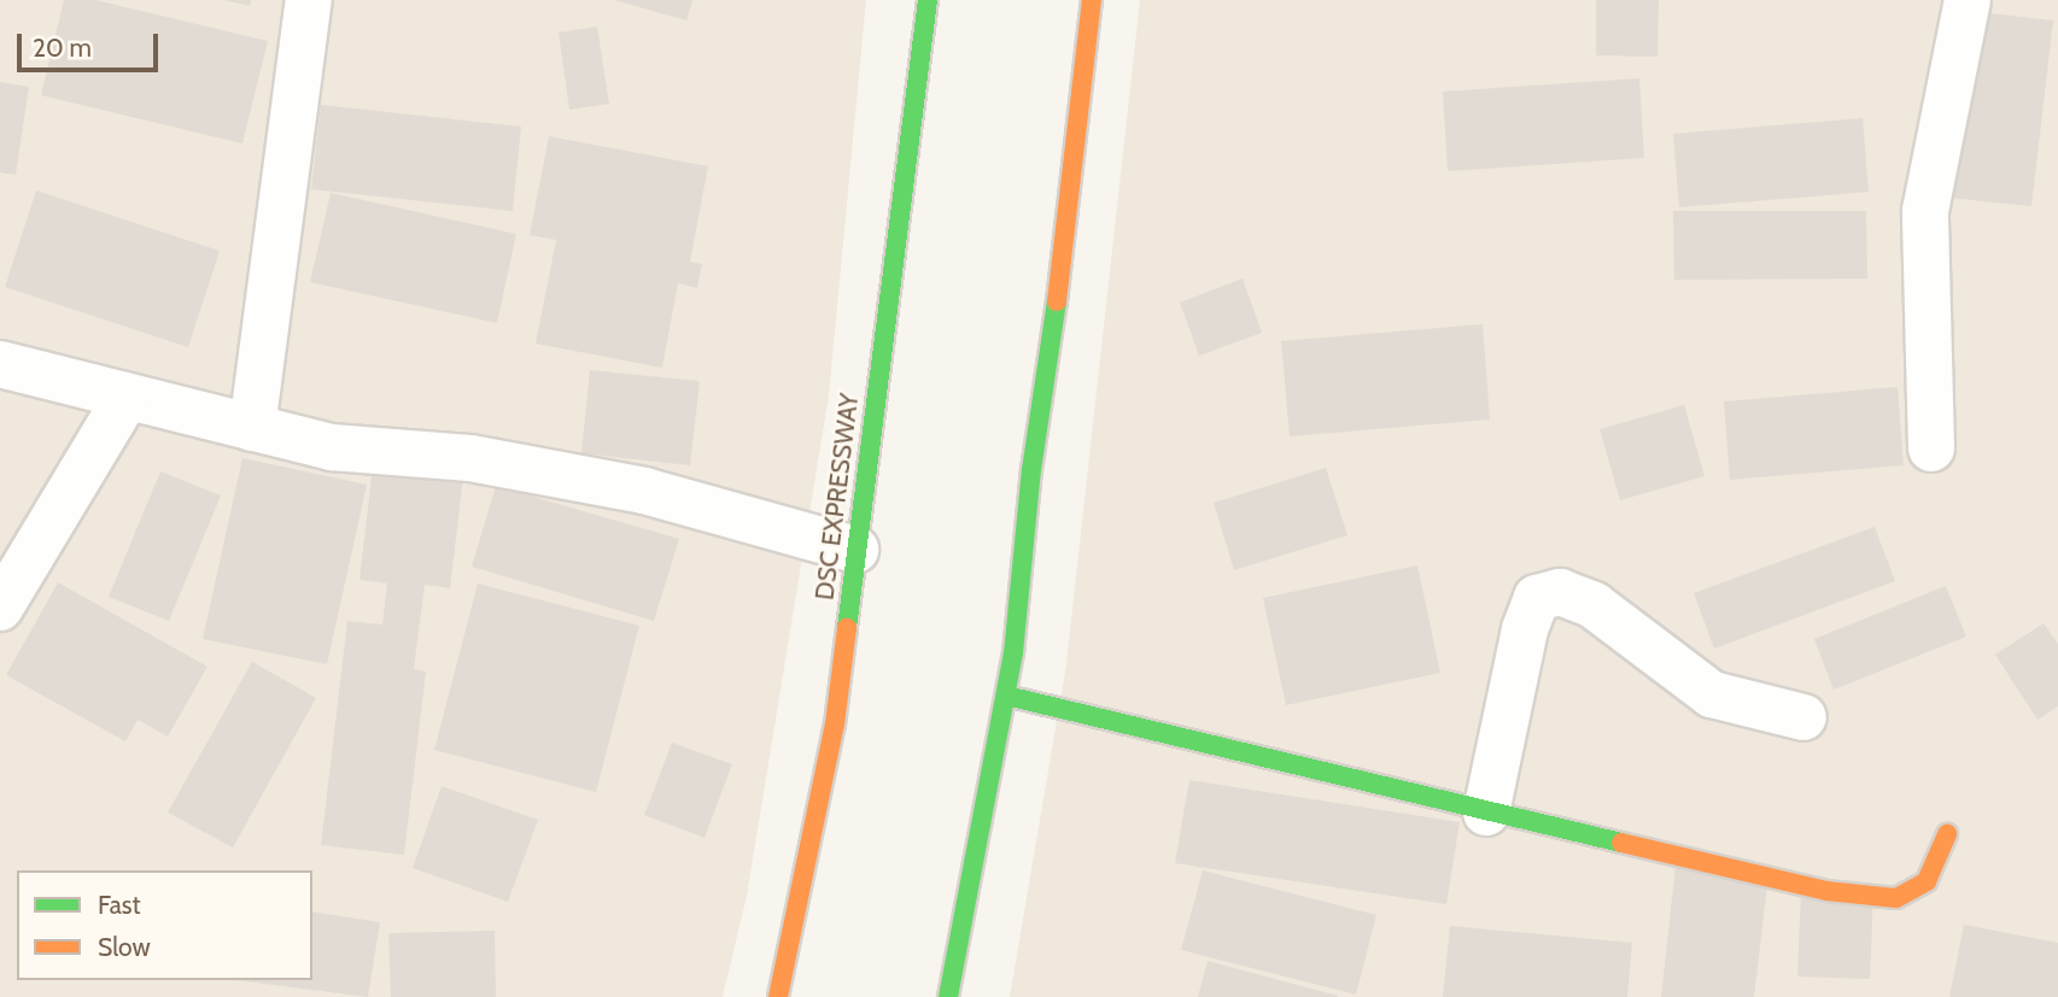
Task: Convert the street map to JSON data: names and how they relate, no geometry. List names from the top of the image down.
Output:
{
  "streets": {
    "main road": ["DSC EXPRESSWAY"]
  },
  "legend": ["Fast", "Slow"],
  "scale_bar": "20 m"
}
